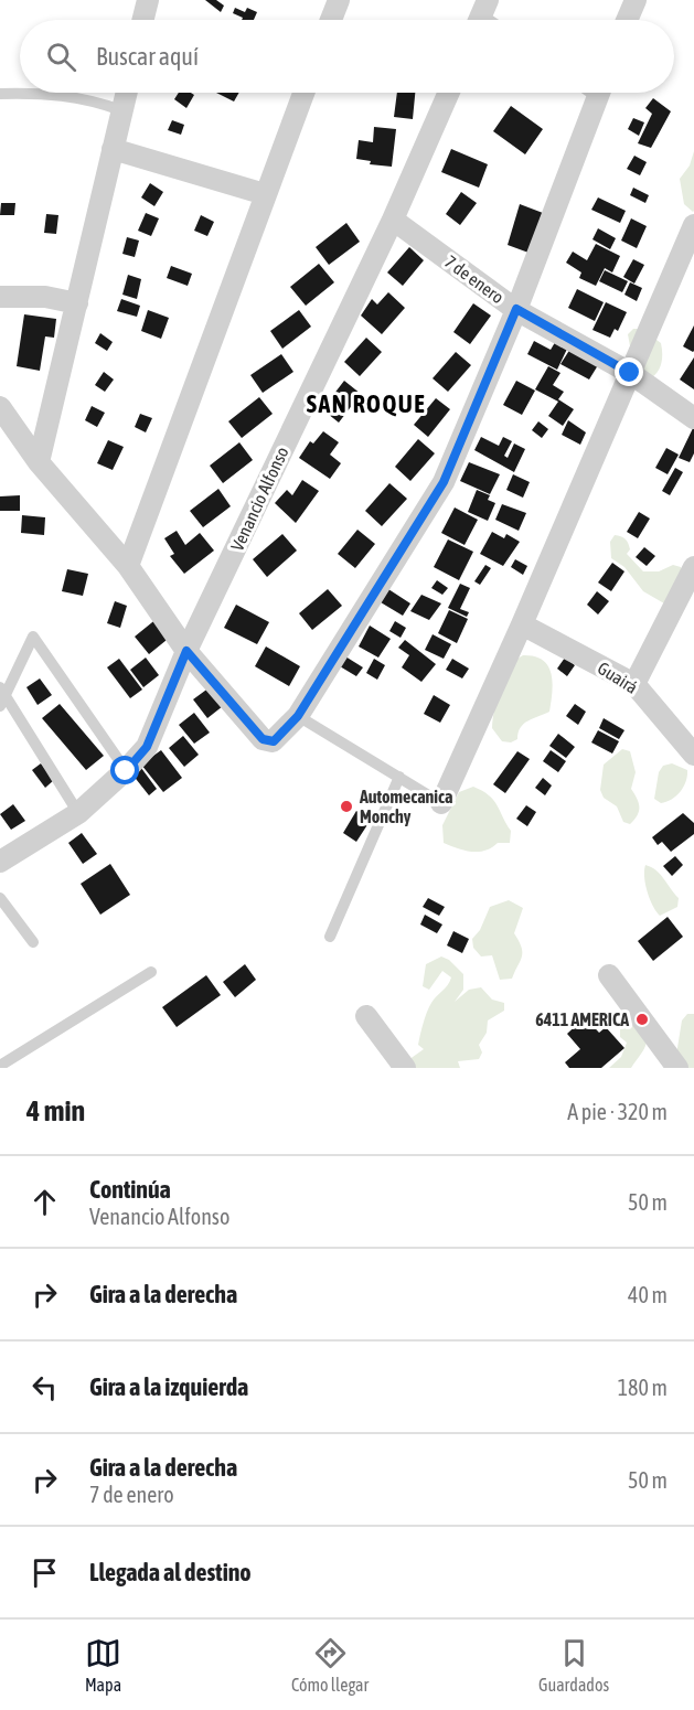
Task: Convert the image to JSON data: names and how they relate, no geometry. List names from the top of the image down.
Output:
{
  "streets": {
    "street": ["7 de enero", "Venancio Alfonso", "Guairá"]
  },
  "crossings": [
    ["7 de enero", "Venancio Alfonso"]
  ],
  "districts": ["SAN ROQUE"],
  "places": ["Automecanica Monchy", "6411 AMERICA"],
  "page": {
    "search": "Buscar aquí",
    "heading": ["4 min", "A pie · 320 m"],
    "list": [
      ["Continúa", "Venancio Alfonso", "50 m"],
      ["Gira a la derecha", "40 m"],
      ["Gira a la izquierda", "180 m"],
      ["Gira a la derecha", "7 de enero", "50 m"],
      "Llegada al destino"
    ],
    "nav": ["Mapa", "Cómo llegar", "Guardados"]
  }
}
